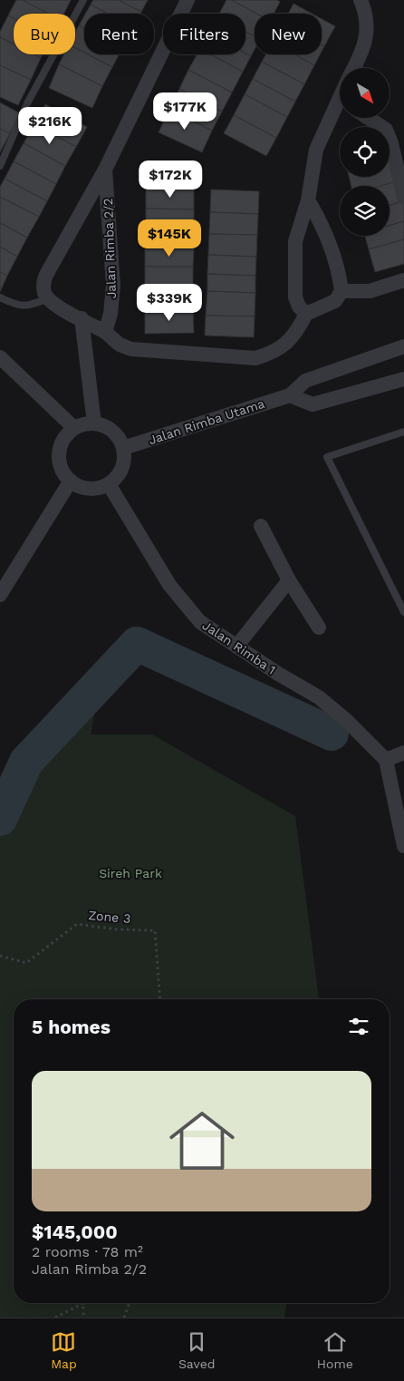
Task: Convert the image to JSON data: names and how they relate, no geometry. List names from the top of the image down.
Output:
{
  "streets": {
    "street": ["Jalan Rimba 2/2", "Jalan Rimba Utama", "Jalan Rimba 1"],
    "path": ["Zone 3"]
  },
  "crossings": [
    ["Jalan Rimba Utama", "Jalan Rimba 1"]
  ],
  "parks": ["Sireh Park"],
  "north": "bottom right",
  "page": {
    "chip": [
      "Buy",
      "Rent",
      "Filters",
      "New"
    ],
    "price": [
      "$177K",
      "$216K",
      "$172K",
      "$145K",
      "$339K"
    ],
    "heading": "5 homes",
    "list": [
      {
        "name": "$145,000",
        "note": "2 rooms · 78 m² · Jalan Rimba 2/2"
      }
    ],
    "tabs": ["Map", "Saved", "Home"]
  }
}
